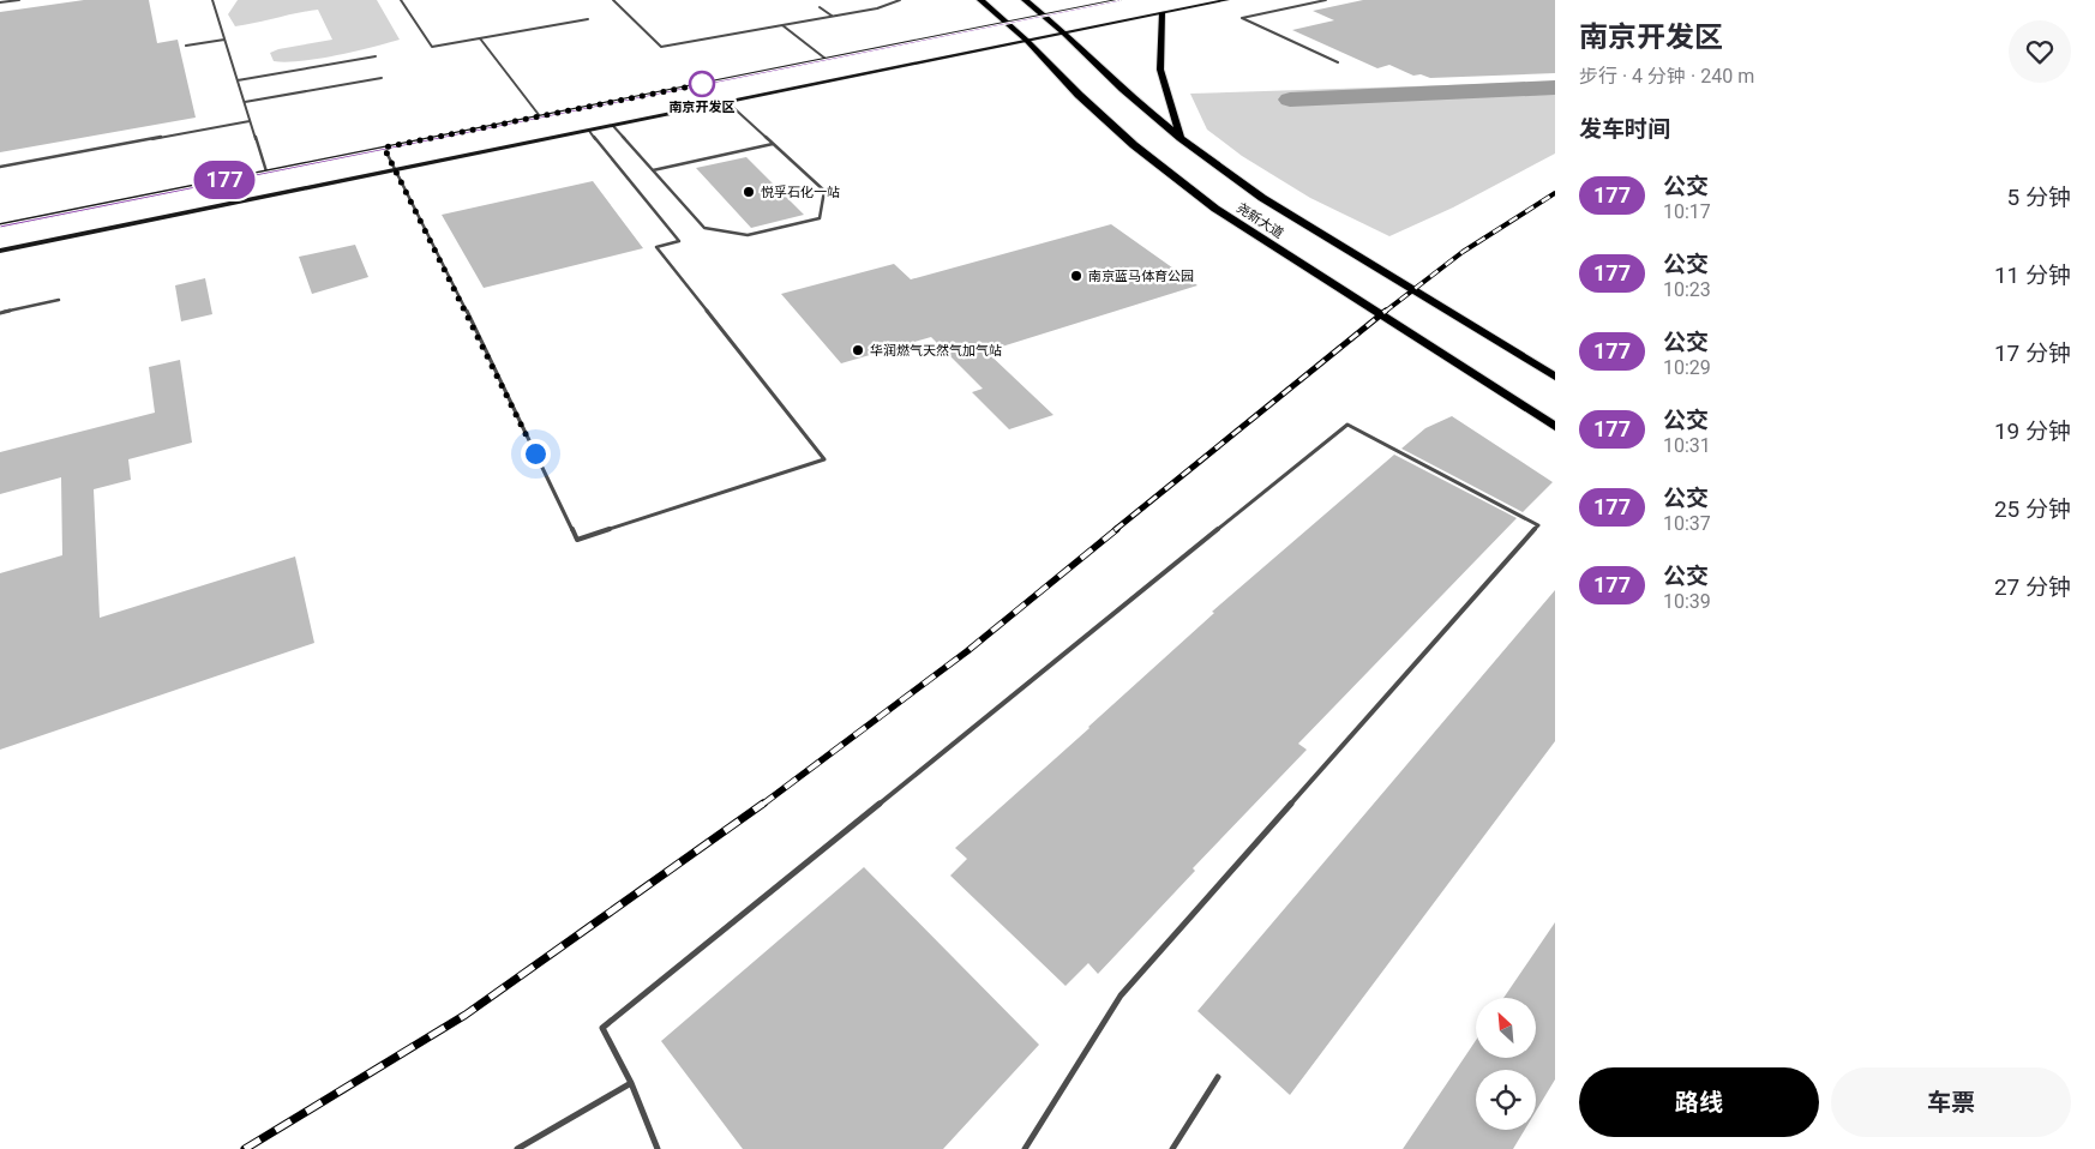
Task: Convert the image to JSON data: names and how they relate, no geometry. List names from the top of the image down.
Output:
{
  "streets": {
    "main road": ["尧新大道"]
  },
  "places": [
    "南京开发区",
    "悦孚石化一站",
    "南京蓝马体育公园",
    "华润燃气天然气加气站"
  ],
  "lines": ["bus line 177"],
  "north": "top left",
  "page": {
    "on_map": "177",
    "heading": [
      ["南京开发区", "步行 · 4 分钟 · 240 m"],
      "发车时间"
    ],
    "list": [
      {
        "mark": "177",
        "name": "公交",
        "note": "10:17",
        "value": "5 分钟"
      },
      {
        "mark": "177",
        "name": "公交",
        "note": "10:23",
        "value": "11 分钟"
      },
      {
        "mark": "177",
        "name": "公交",
        "note": "10:29",
        "value": "17 分钟"
      },
      {
        "mark": "177",
        "name": "公交",
        "note": "10:31",
        "value": "19 分钟"
      },
      {
        "mark": "177",
        "name": "公交",
        "note": "10:37",
        "value": "25 分钟"
      },
      {
        "mark": "177",
        "name": "公交",
        "note": "10:39",
        "value": "27 分钟"
      }
    ],
    "buttons": ["路线", "车票"]
  }
}
